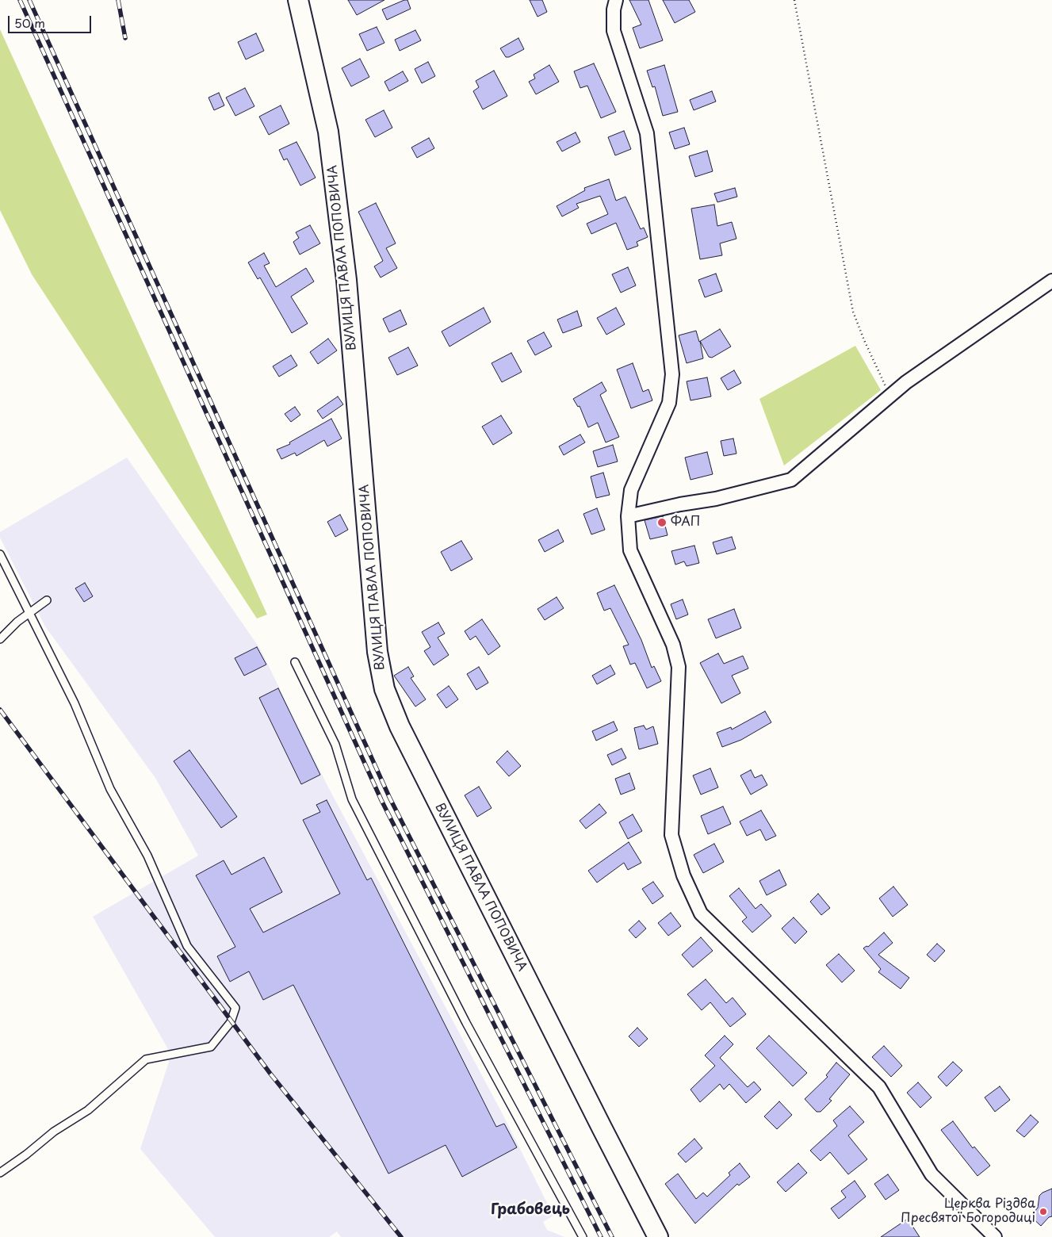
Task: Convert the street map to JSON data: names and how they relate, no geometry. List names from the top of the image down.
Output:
{
  "streets": {
    "street": ["ВУЛИЦЯ ПАВЛА ПОПОВИЧА"]
  },
  "districts": ["Грабовець"],
  "places": ["ФАП", "Церква Різдва Пресвятої Богородиці"],
  "scale_bar": "50 m"
}
